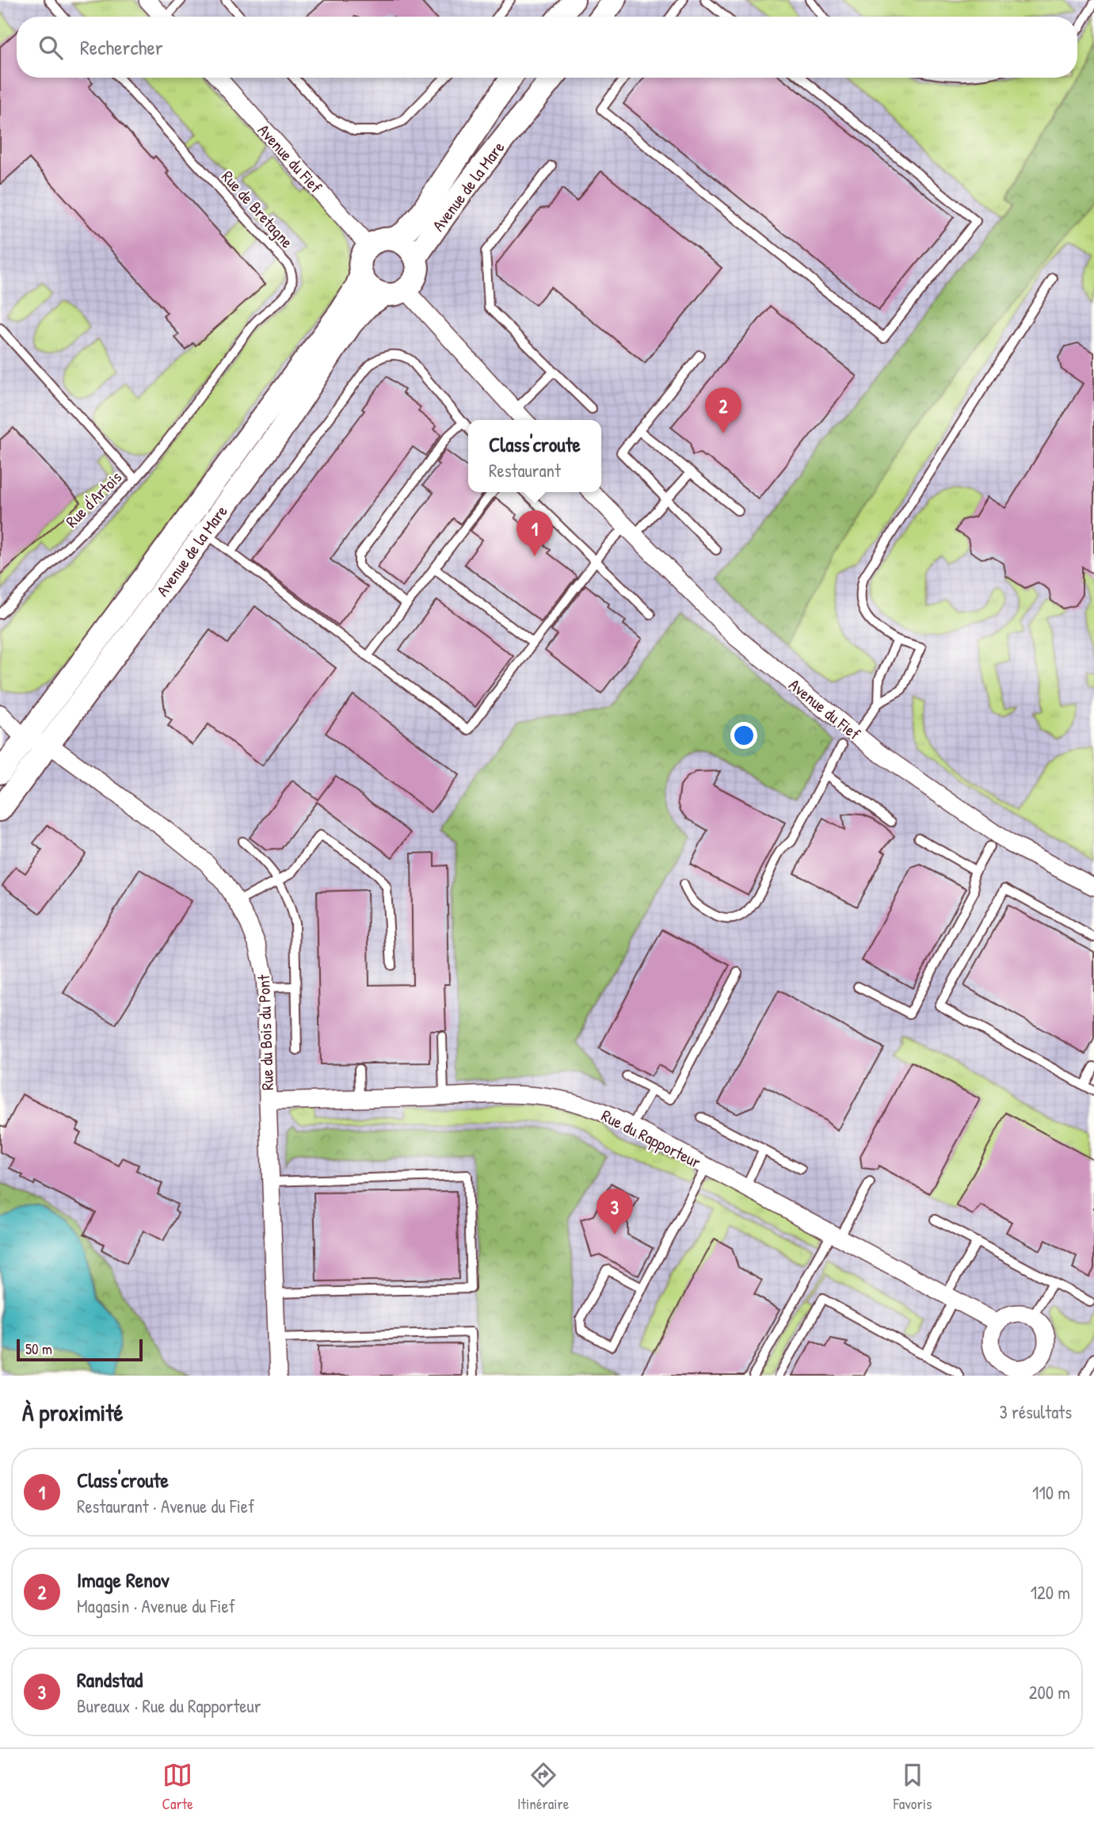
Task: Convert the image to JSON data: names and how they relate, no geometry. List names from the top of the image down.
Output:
{
  "streets": {
    "street": [
      "Avenue du Fief",
      "Avenue de la Mare",
      "Rue du Bois du Pont",
      "Rue du Rapporteur"
    ],
    "lane": ["Rue de Bretagne", "Rue d'Artois"]
  },
  "crossings": [
    ["Avenue du Fief", "Avenue de la Mare"],
    ["Avenue de la Mare", "Rue du Bois du Pont"],
    ["Rue de Bretagne", "Rue d'Artois"],
    ["Rue du Bois du Pont", "Rue du Rapporteur"]
  ],
  "scale_bar": "50 m",
  "page": {
    "search": "Rechercher",
    "pins": ["2", "1", "3"],
    "popup": ["Class'croute", "Restaurant"],
    "scale": "50 m",
    "heading": ["À proximité", "3 résultats"],
    "list": [
      {
        "mark": "1",
        "name": "Class'croute",
        "note": "Restaurant · Avenue du Fief",
        "value": "110 m"
      },
      {
        "mark": "2",
        "name": "Image Renov",
        "note": "Magasin · Avenue du Fief",
        "value": "120 m"
      },
      {
        "mark": "3",
        "name": "Randstad",
        "note": "Bureaux · Rue du Rapporteur",
        "value": "200 m"
      }
    ],
    "nav": ["Carte", "Itinéraire", "Favoris"]
  }
}
